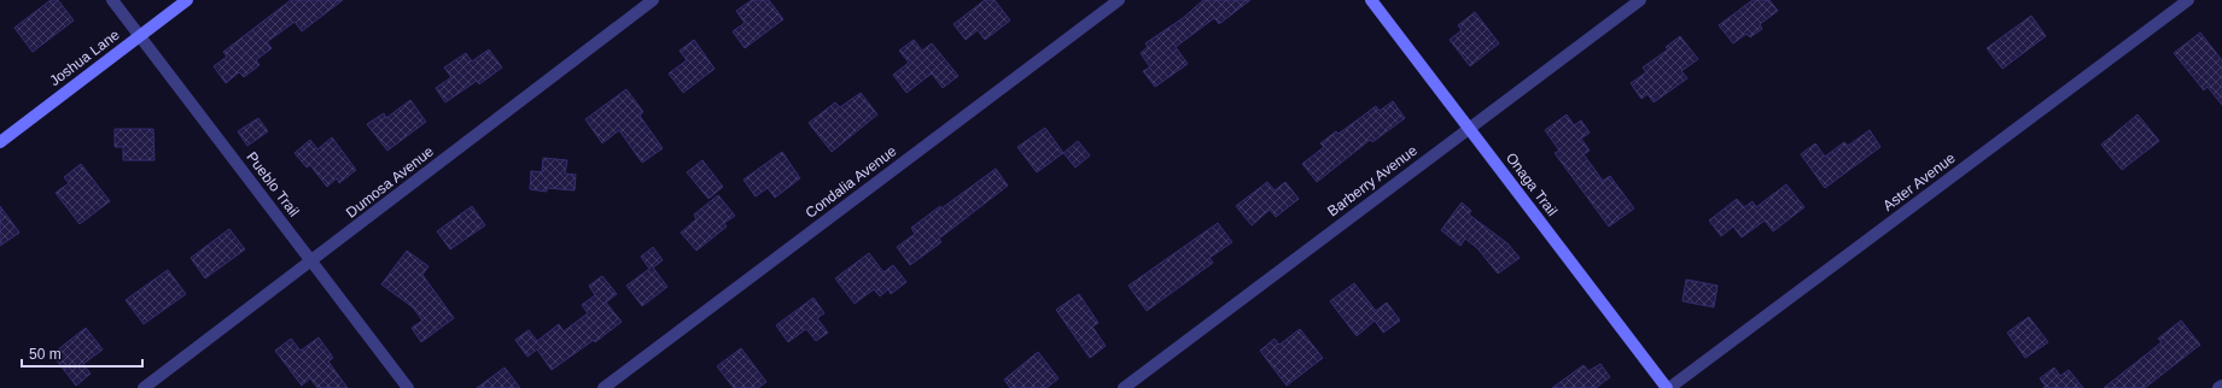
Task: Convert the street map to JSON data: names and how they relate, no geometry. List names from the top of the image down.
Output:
{
  "streets": {
    "street": [
      "Joshua Lane",
      "Barberry Avenue",
      "Dumosa Avenue",
      "Condalia Avenue",
      "Aster Avenue",
      "Pueblo Trail",
      "Onaga Trail"
    ]
  },
  "crossings": [
    ["Joshua Lane", "Pueblo Trail"],
    ["Barberry Avenue", "Onaga Trail"],
    ["Dumosa Avenue", "Pueblo Trail"],
    ["Aster Avenue", "Onaga Trail"]
  ],
  "scale_bar": "50 m"
}
